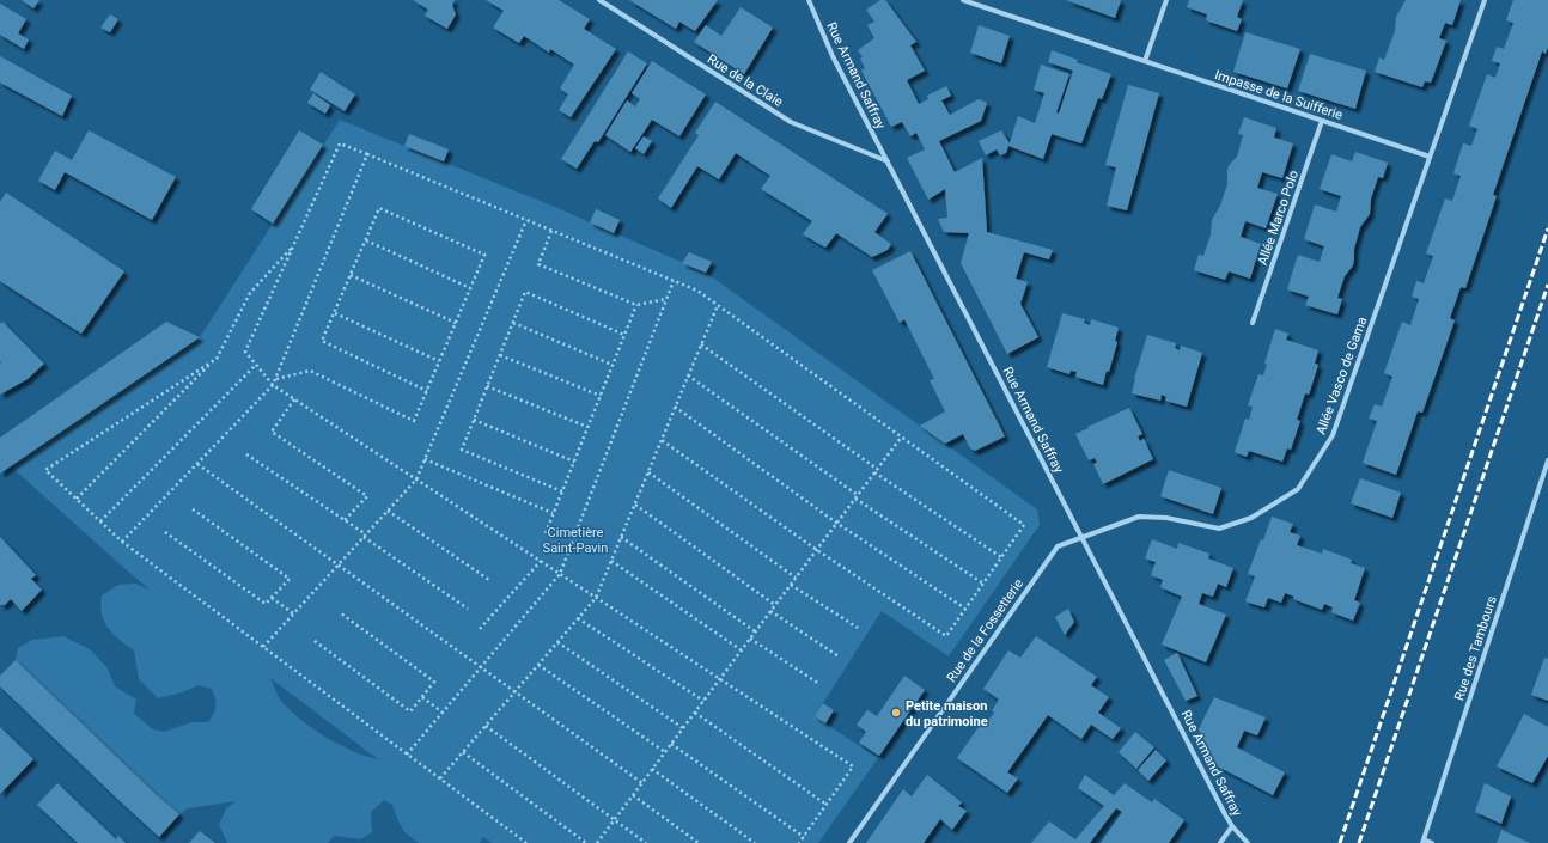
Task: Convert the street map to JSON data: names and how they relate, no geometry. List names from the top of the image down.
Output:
{
  "streets": {
    "street": [
      "Rue Armand Saffray",
      "Rue de la Claie",
      "Impasse de la Suifferie",
      "Allée Marco Polo",
      "Allée Vasco de Gama",
      "Rue de la Fossetterie",
      "Rue des Tambours"
    ]
  },
  "crossings": [
    ["Rue Armand Saffray", "Rue de la Claie"],
    ["Rue Armand Saffray", "Allée Vasco de Gama"],
    ["Rue Armand Saffray", "Rue de la Fossetterie"],
    ["Impasse de la Suifferie", "Allée Marco Polo"],
    ["Impasse de la Suifferie", "Allée Vasco de Gama"],
    ["Allée Vasco de Gama", "Rue de la Fossetterie"]
  ],
  "parks": ["Cimetière Saint-Pavin"],
  "places": ["Petite maison du patrimoine"]
}
